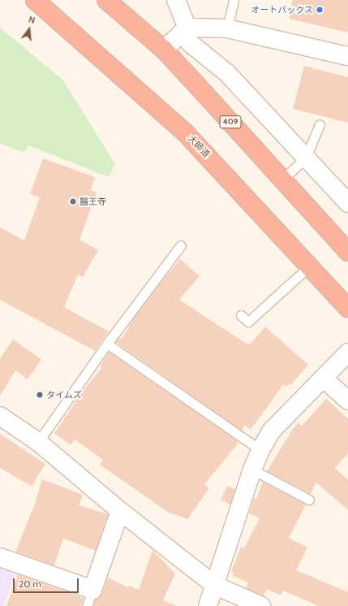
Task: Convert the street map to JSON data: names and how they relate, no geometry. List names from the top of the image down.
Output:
{
  "streets": {
    "highway": ["409", "大師道"]
  },
  "places": ["オートバックス", "醫王寺", "タイムズ"],
  "scale_bar": "20 m",
  "north": "top"
}
